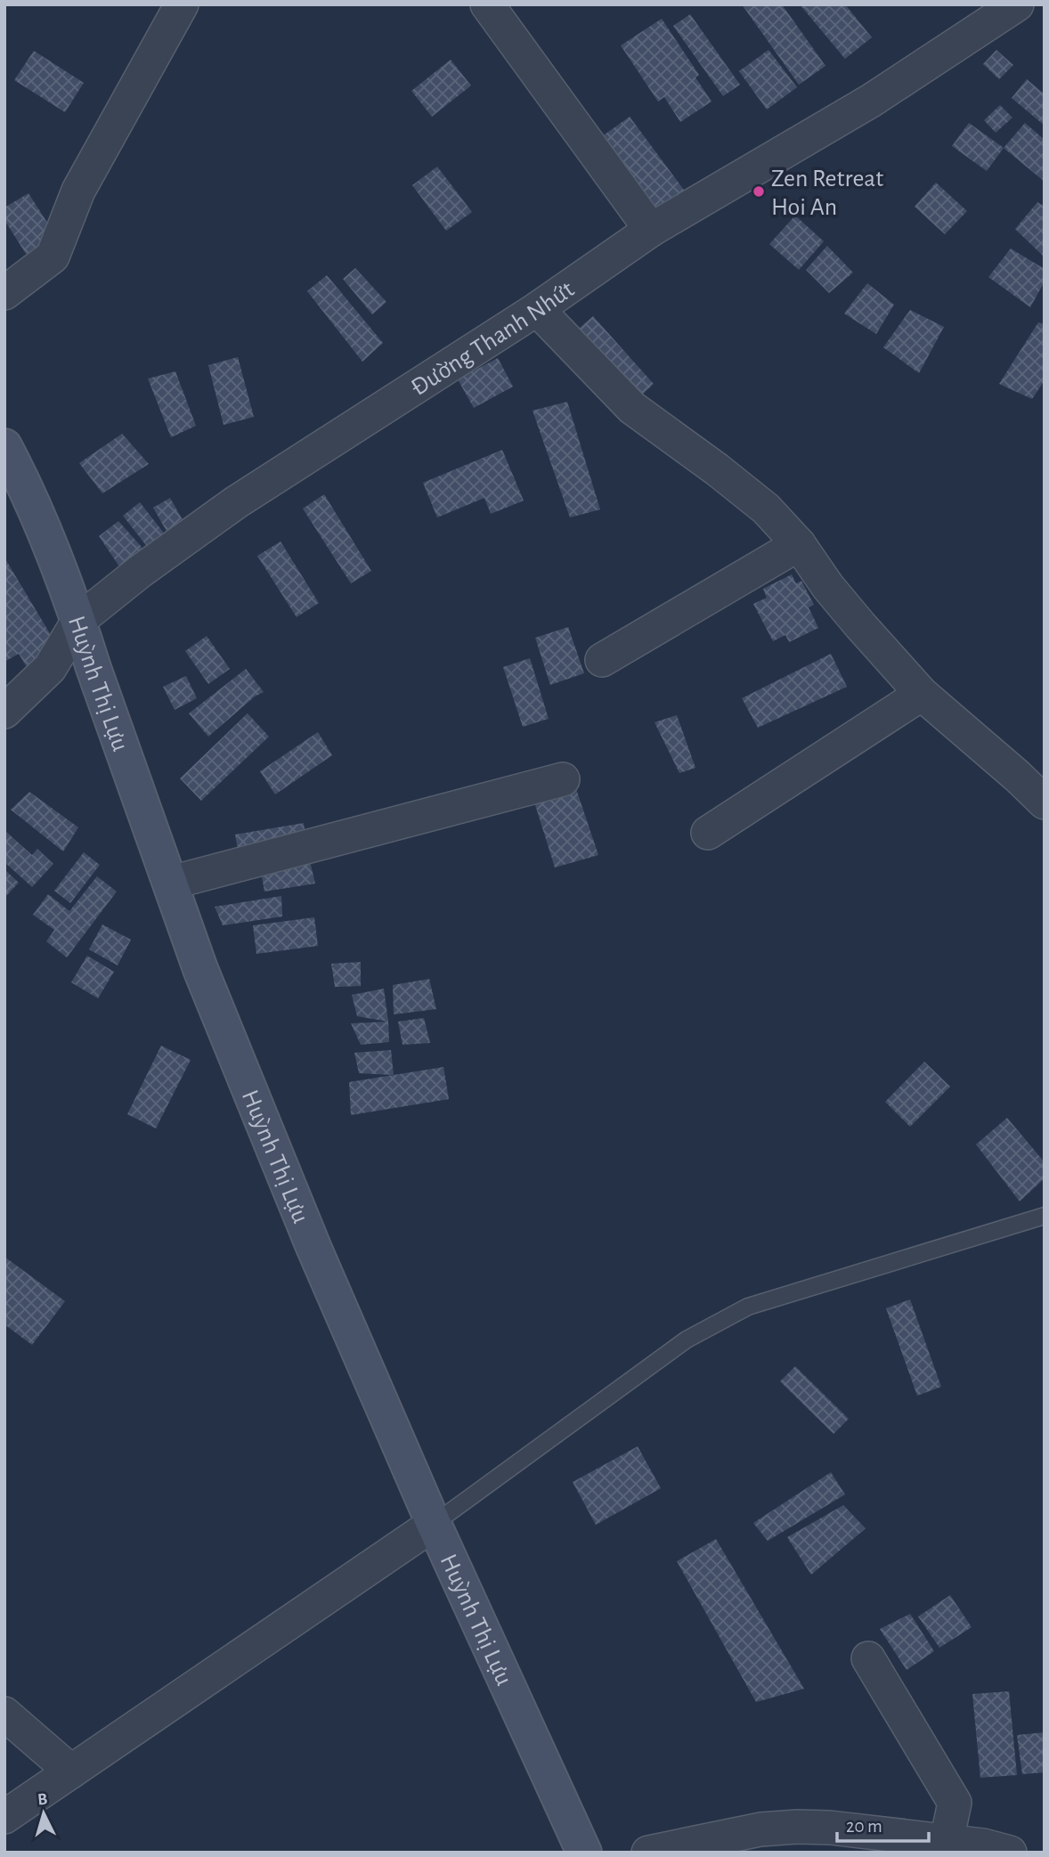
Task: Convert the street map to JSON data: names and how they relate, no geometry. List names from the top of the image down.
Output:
{
  "streets": {
    "street": ["Đường Thanh Nhứt", "Huỳnh Thị Lựu"]
  },
  "crossings": [
    ["Đường Thanh Nhứt", "Huỳnh Thị Lựu"]
  ],
  "places": ["Zen Retreat Hoi An"],
  "scale_bar": "20 m",
  "north": "top"
}
